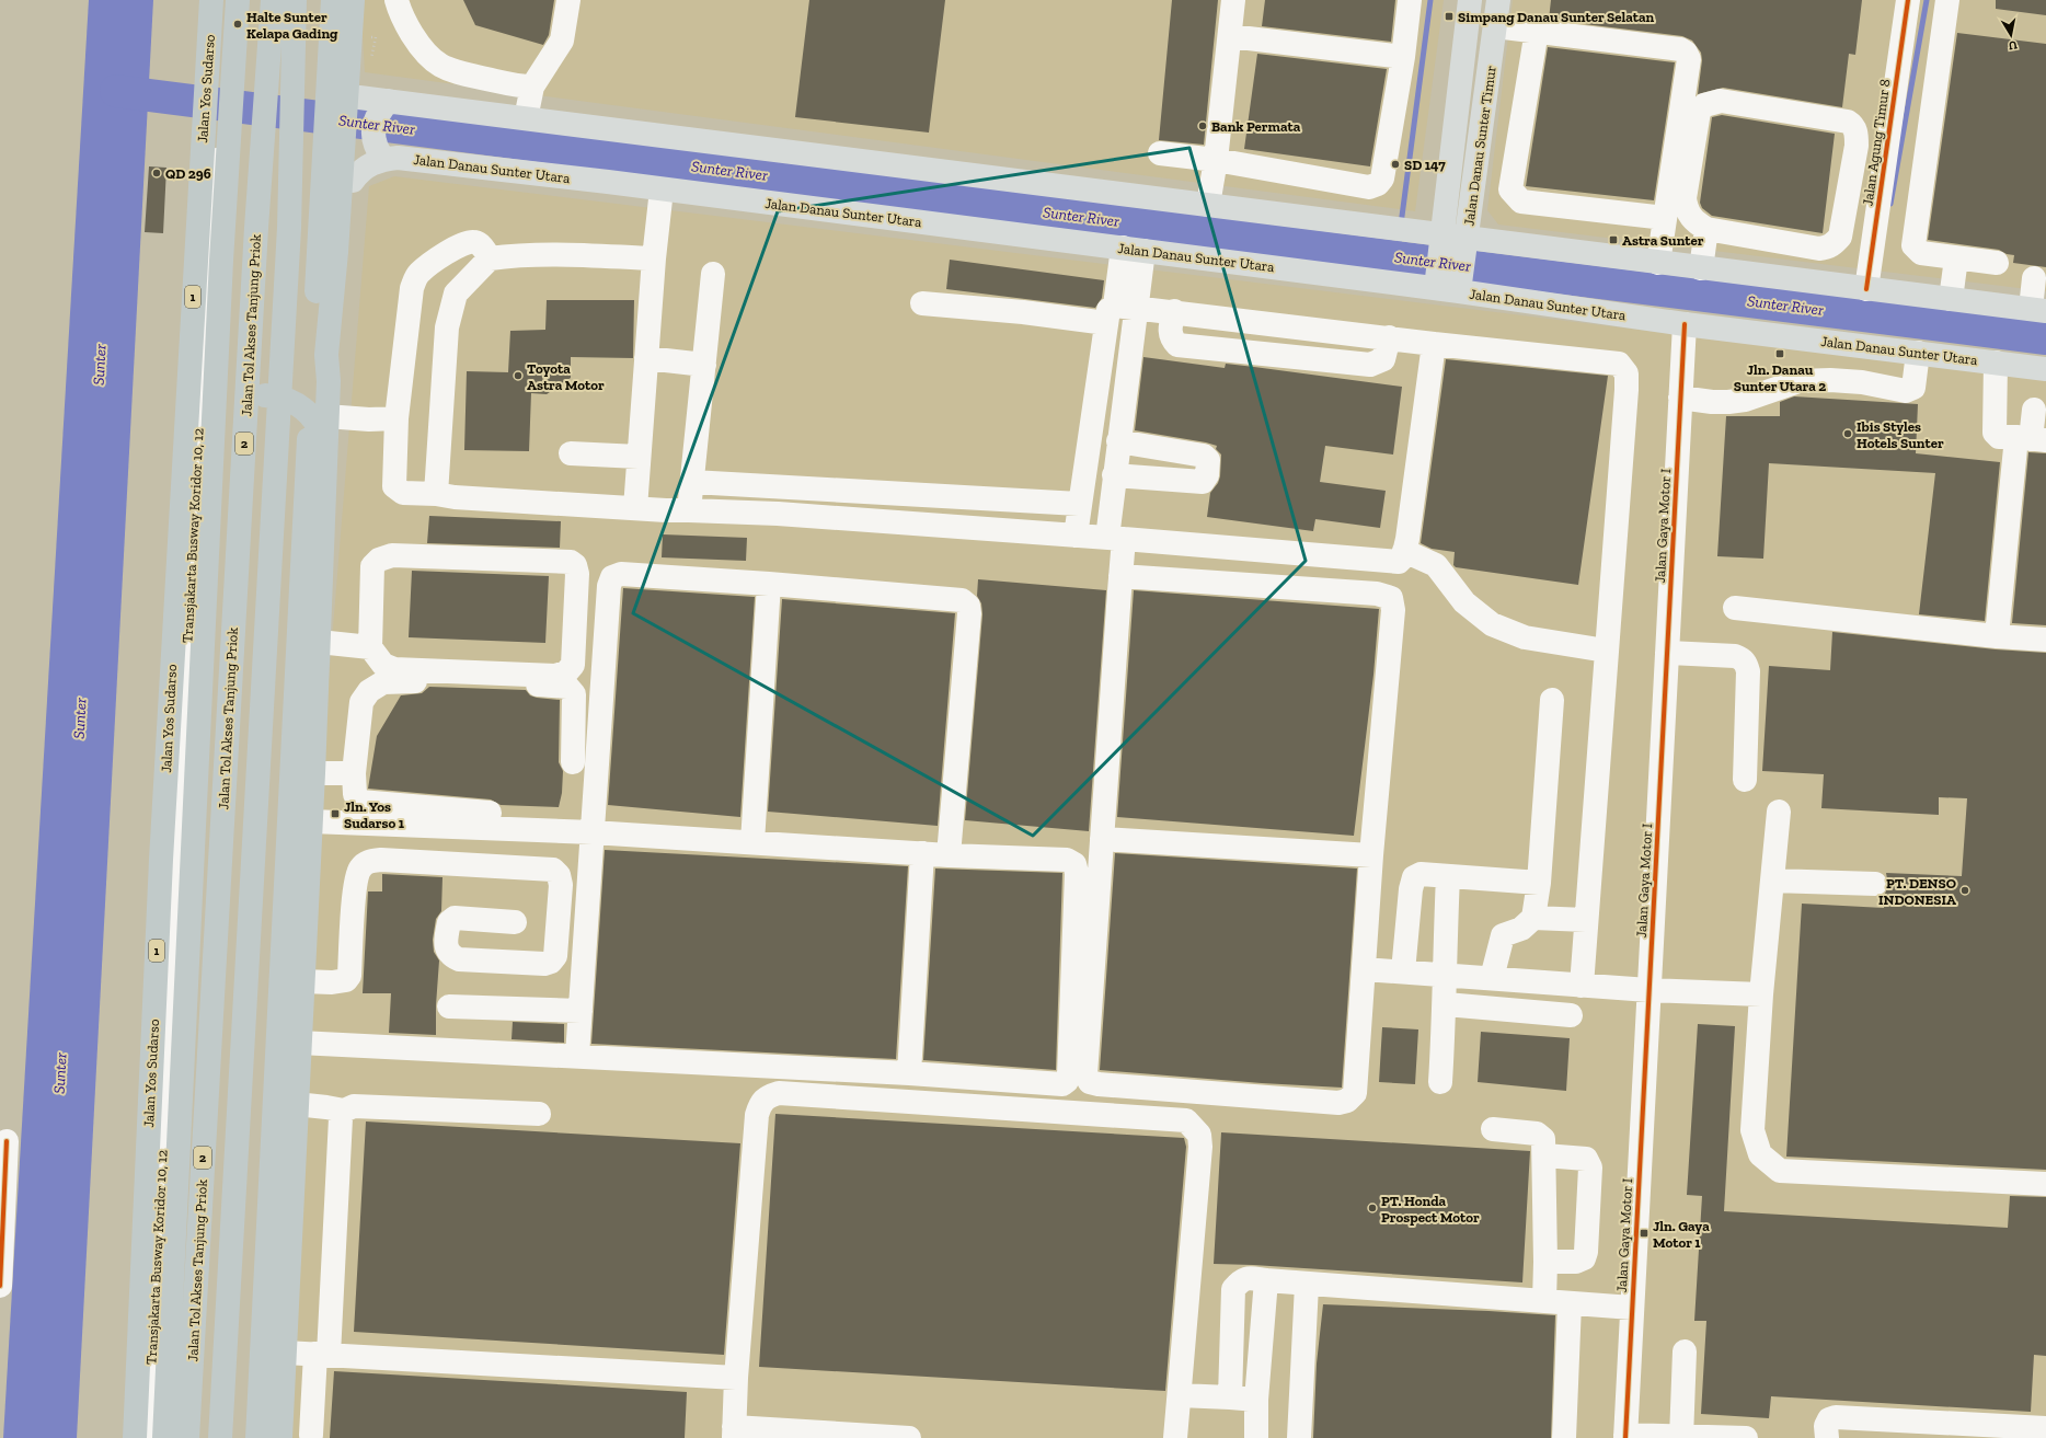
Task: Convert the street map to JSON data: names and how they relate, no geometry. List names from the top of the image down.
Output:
{
  "streets": {
    "highway": [
      "Jalan Yos Sudarso",
      "1",
      "Jalan Tol Akses Tanjung Priok",
      "2"
    ],
    "main road": ["Jalan Danau Sunter Timur", "Jalan Danau Sunter Utara"],
    "street": ["Jalan Agung Timur 8", "Jalan Gaya Motor I", "Transjakarta Busway Koridor 10, 12"]
  },
  "crossings": [
    ["Jalan Yos Sudarso", "Transjakarta Busway Koridor 10, 12"],
    ["Jalan Danau Sunter Timur", "Jalan Danau Sunter Utara"],
    ["Jalan Danau Sunter Utara", "Jalan Gaya Motor I"]
  ],
  "water": ["Sunter River", "Sunter"],
  "places": {
    "transit": [
      "Simpang Danau Sunter Selatan",
      "Astra Sunter",
      "Jln. Danau Sunter Utara 2",
      "Jln. Yos Sudarso 1",
      "Jln. Gaya Motor 1"
    ],
    "other": [
      "Halte Sunter Kelapa Gading",
      "Bank Permata",
      "SD 147",
      "QD 296",
      "Toyota Astra Motor",
      "Ibis Styles Hotels Sunter",
      "PT. DENSO INDONESIA",
      "PT. Honda Prospect Motor"
    ]
  },
  "north": "bottom"
}
